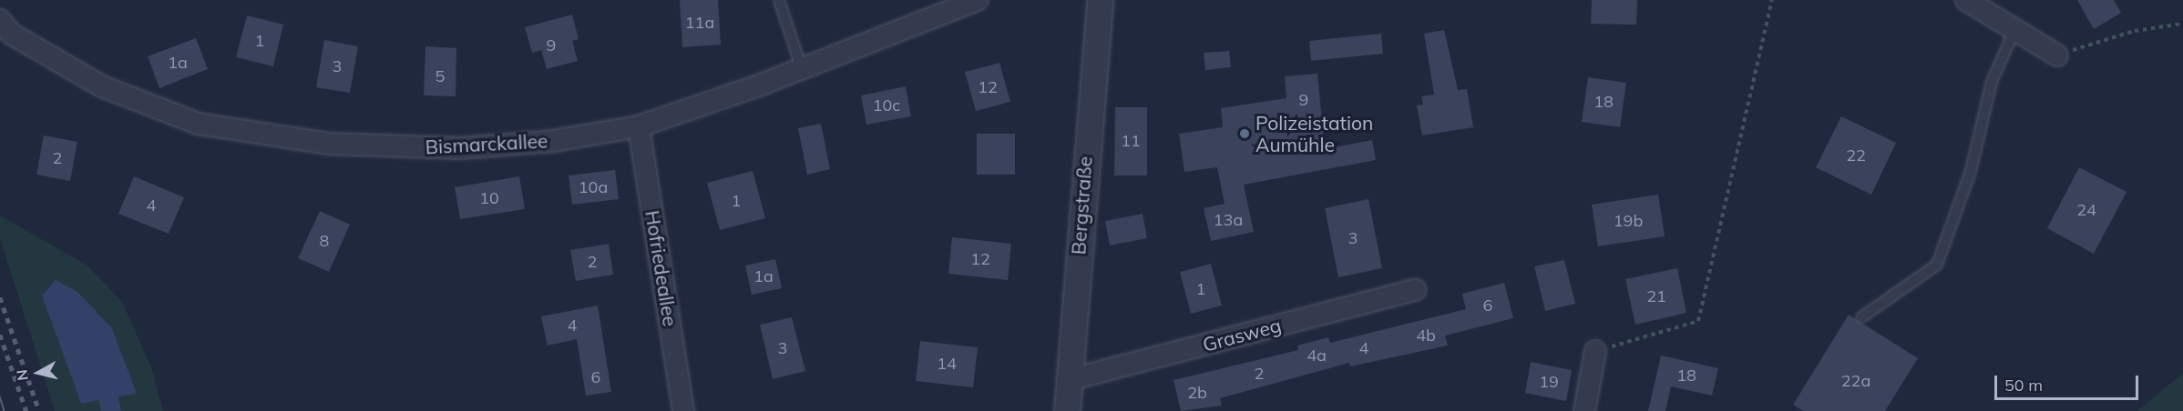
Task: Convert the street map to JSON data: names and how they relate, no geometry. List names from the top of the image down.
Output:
{
  "streets": {
    "street": [
      "Bismarckallee",
      "Bergstraße",
      "Hofriedeallee",
      "Grasweg"
    ]
  },
  "crossings": [
    ["Bismarckallee", "Hofriedeallee"],
    ["Bergstraße", "Grasweg"]
  ],
  "places": ["Polizeistation Aumühle"],
  "house_numbers": [
    "11a",
    "1",
    "9",
    "1a",
    "3",
    "5",
    "12",
    "9",
    "18",
    "10c",
    "11",
    "22",
    "2",
    "10a",
    "10",
    "1",
    "4",
    "24",
    "13a",
    "19b",
    "3",
    "8",
    "12",
    "2",
    "1a",
    "1",
    "21",
    "6",
    "4",
    "4b",
    "3",
    "4",
    "4a",
    "14",
    "2",
    "18",
    "6",
    "22a",
    "19",
    "2b"
  ],
  "scale_bar": "50 m",
  "north": "left"
}
